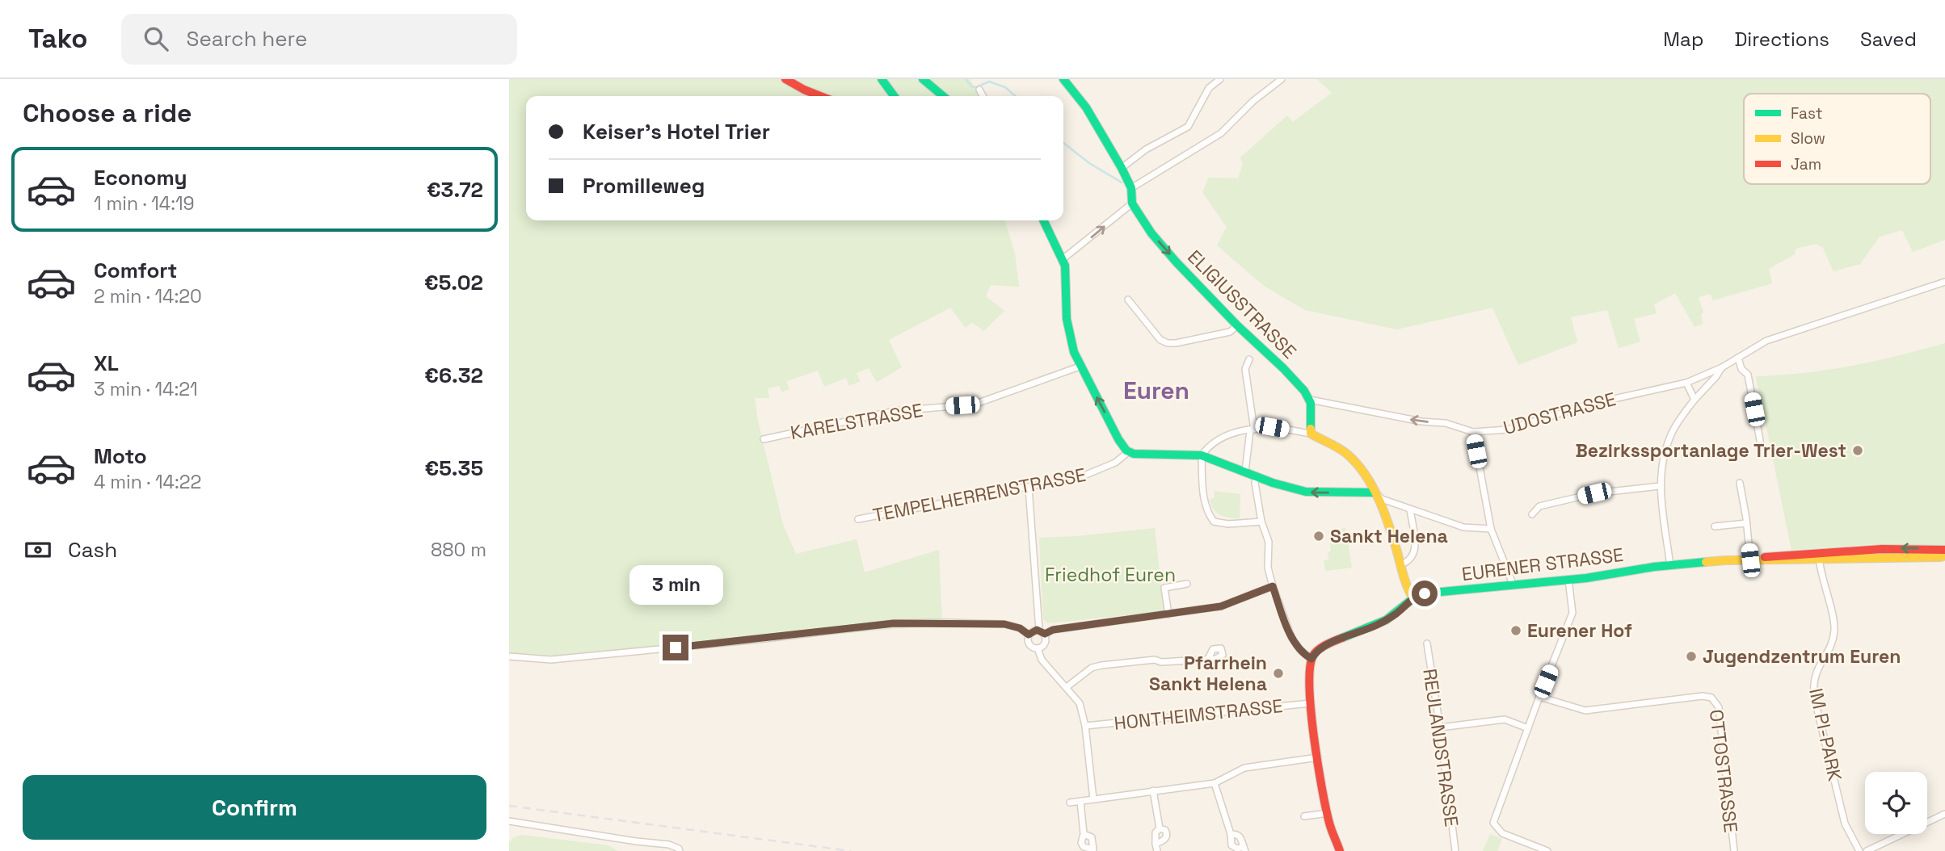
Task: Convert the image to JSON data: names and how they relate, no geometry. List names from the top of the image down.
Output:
{
  "streets": {
    "street": [
      "ELIGIUSSTRASSE",
      "UDOSTRASSE",
      "KARELSTRASSE",
      "TEMPELHERRENSTRASSE",
      "EURENER STRASSE",
      "HONTHEIMSTRASSE",
      "IM PI-PARK",
      "REULANDSTRASSE",
      "OTTOSTRASSE"
    ]
  },
  "crossings": [
    ["ELIGIUSSTRASSE", "UDOSTRASSE"],
    ["EURENER STRASSE", "IM PI-PARK"]
  ],
  "one_way": ["ELIGIUSSTRASSE"],
  "districts": ["Euren"],
  "parks": ["Friedhof Euren"],
  "places": [
    "Bezirkssportanlage Trier-West",
    "Sankt Helena",
    "Eurener Hof",
    "Jugendzentrum Euren",
    "Pfarrhein Sankt Helena"
  ],
  "legend": ["Fast", "Slow", "Jam"],
  "page": {
    "header": "Tako",
    "search": "Search here",
    "nav": ["Map", "Directions", "Saved"],
    "heading": "Choose a ride",
    "banner": ["Keiser's Hotel Trier", "Promilleweg"],
    "list": [
      {
        "name": "Economy",
        "note": "1 min · 14:19",
        "value": "€3.72"
      },
      {
        "name": "Comfort",
        "note": "2 min · 14:20",
        "value": "€5.02"
      },
      {
        "name": "XL",
        "note": "3 min · 14:21",
        "value": "€6.32"
      },
      {
        "name": "Moto",
        "note": "4 min · 14:22",
        "value": "€5.35"
      }
    ],
    "pay": ["Cash", "880 m"],
    "bubble": "3 min",
    "buttons": "Confirm"
  }
}
